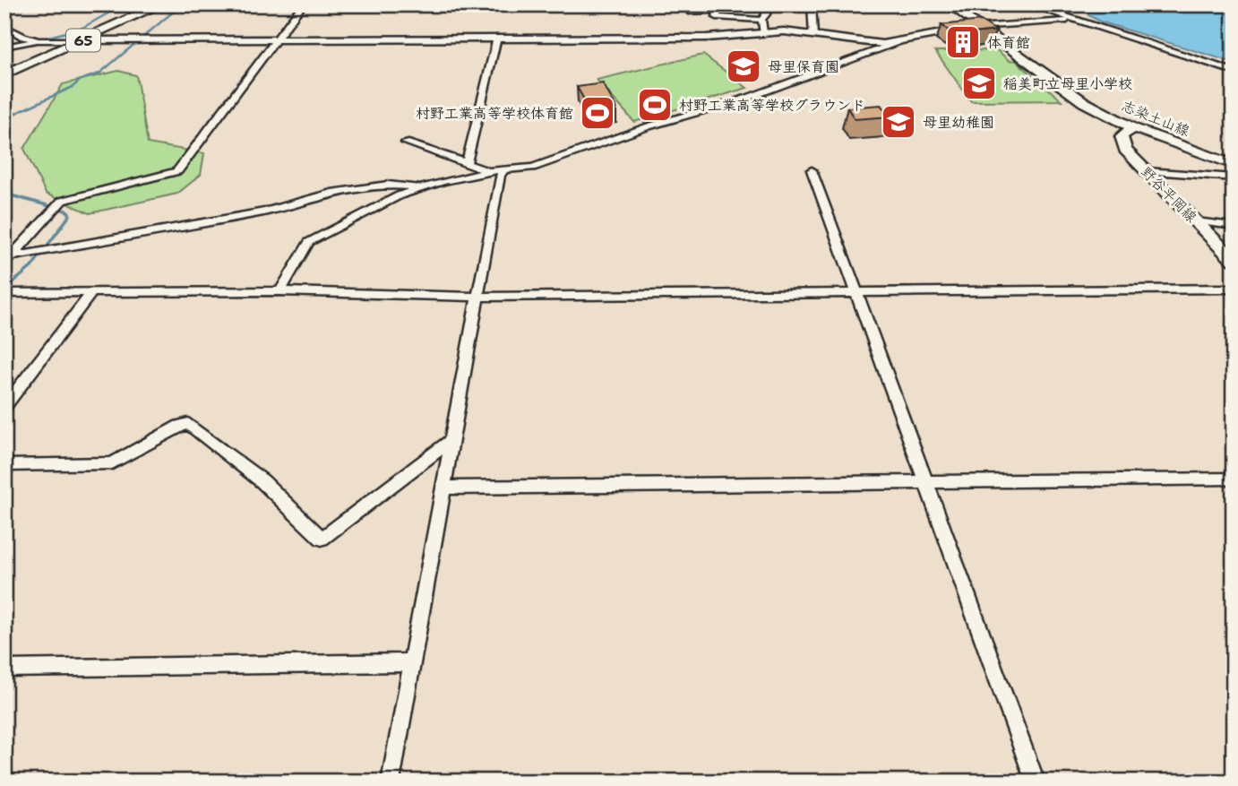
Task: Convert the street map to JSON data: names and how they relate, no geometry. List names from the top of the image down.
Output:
{
  "streets": {
    "main road": ["65", "志染土山線", "野谷平岡線"]
  },
  "crossings": [
    ["志染土山線", "野谷平岡線"]
  ],
  "places": {
    "building": ["体育館"],
    "school or university": ["母里保育園", "稲美町立母里小学校", "母里幼稚園"],
    "sports": ["村野工業高等学校グラウンド", "村野工業高等学校体育館"]
  }
}
